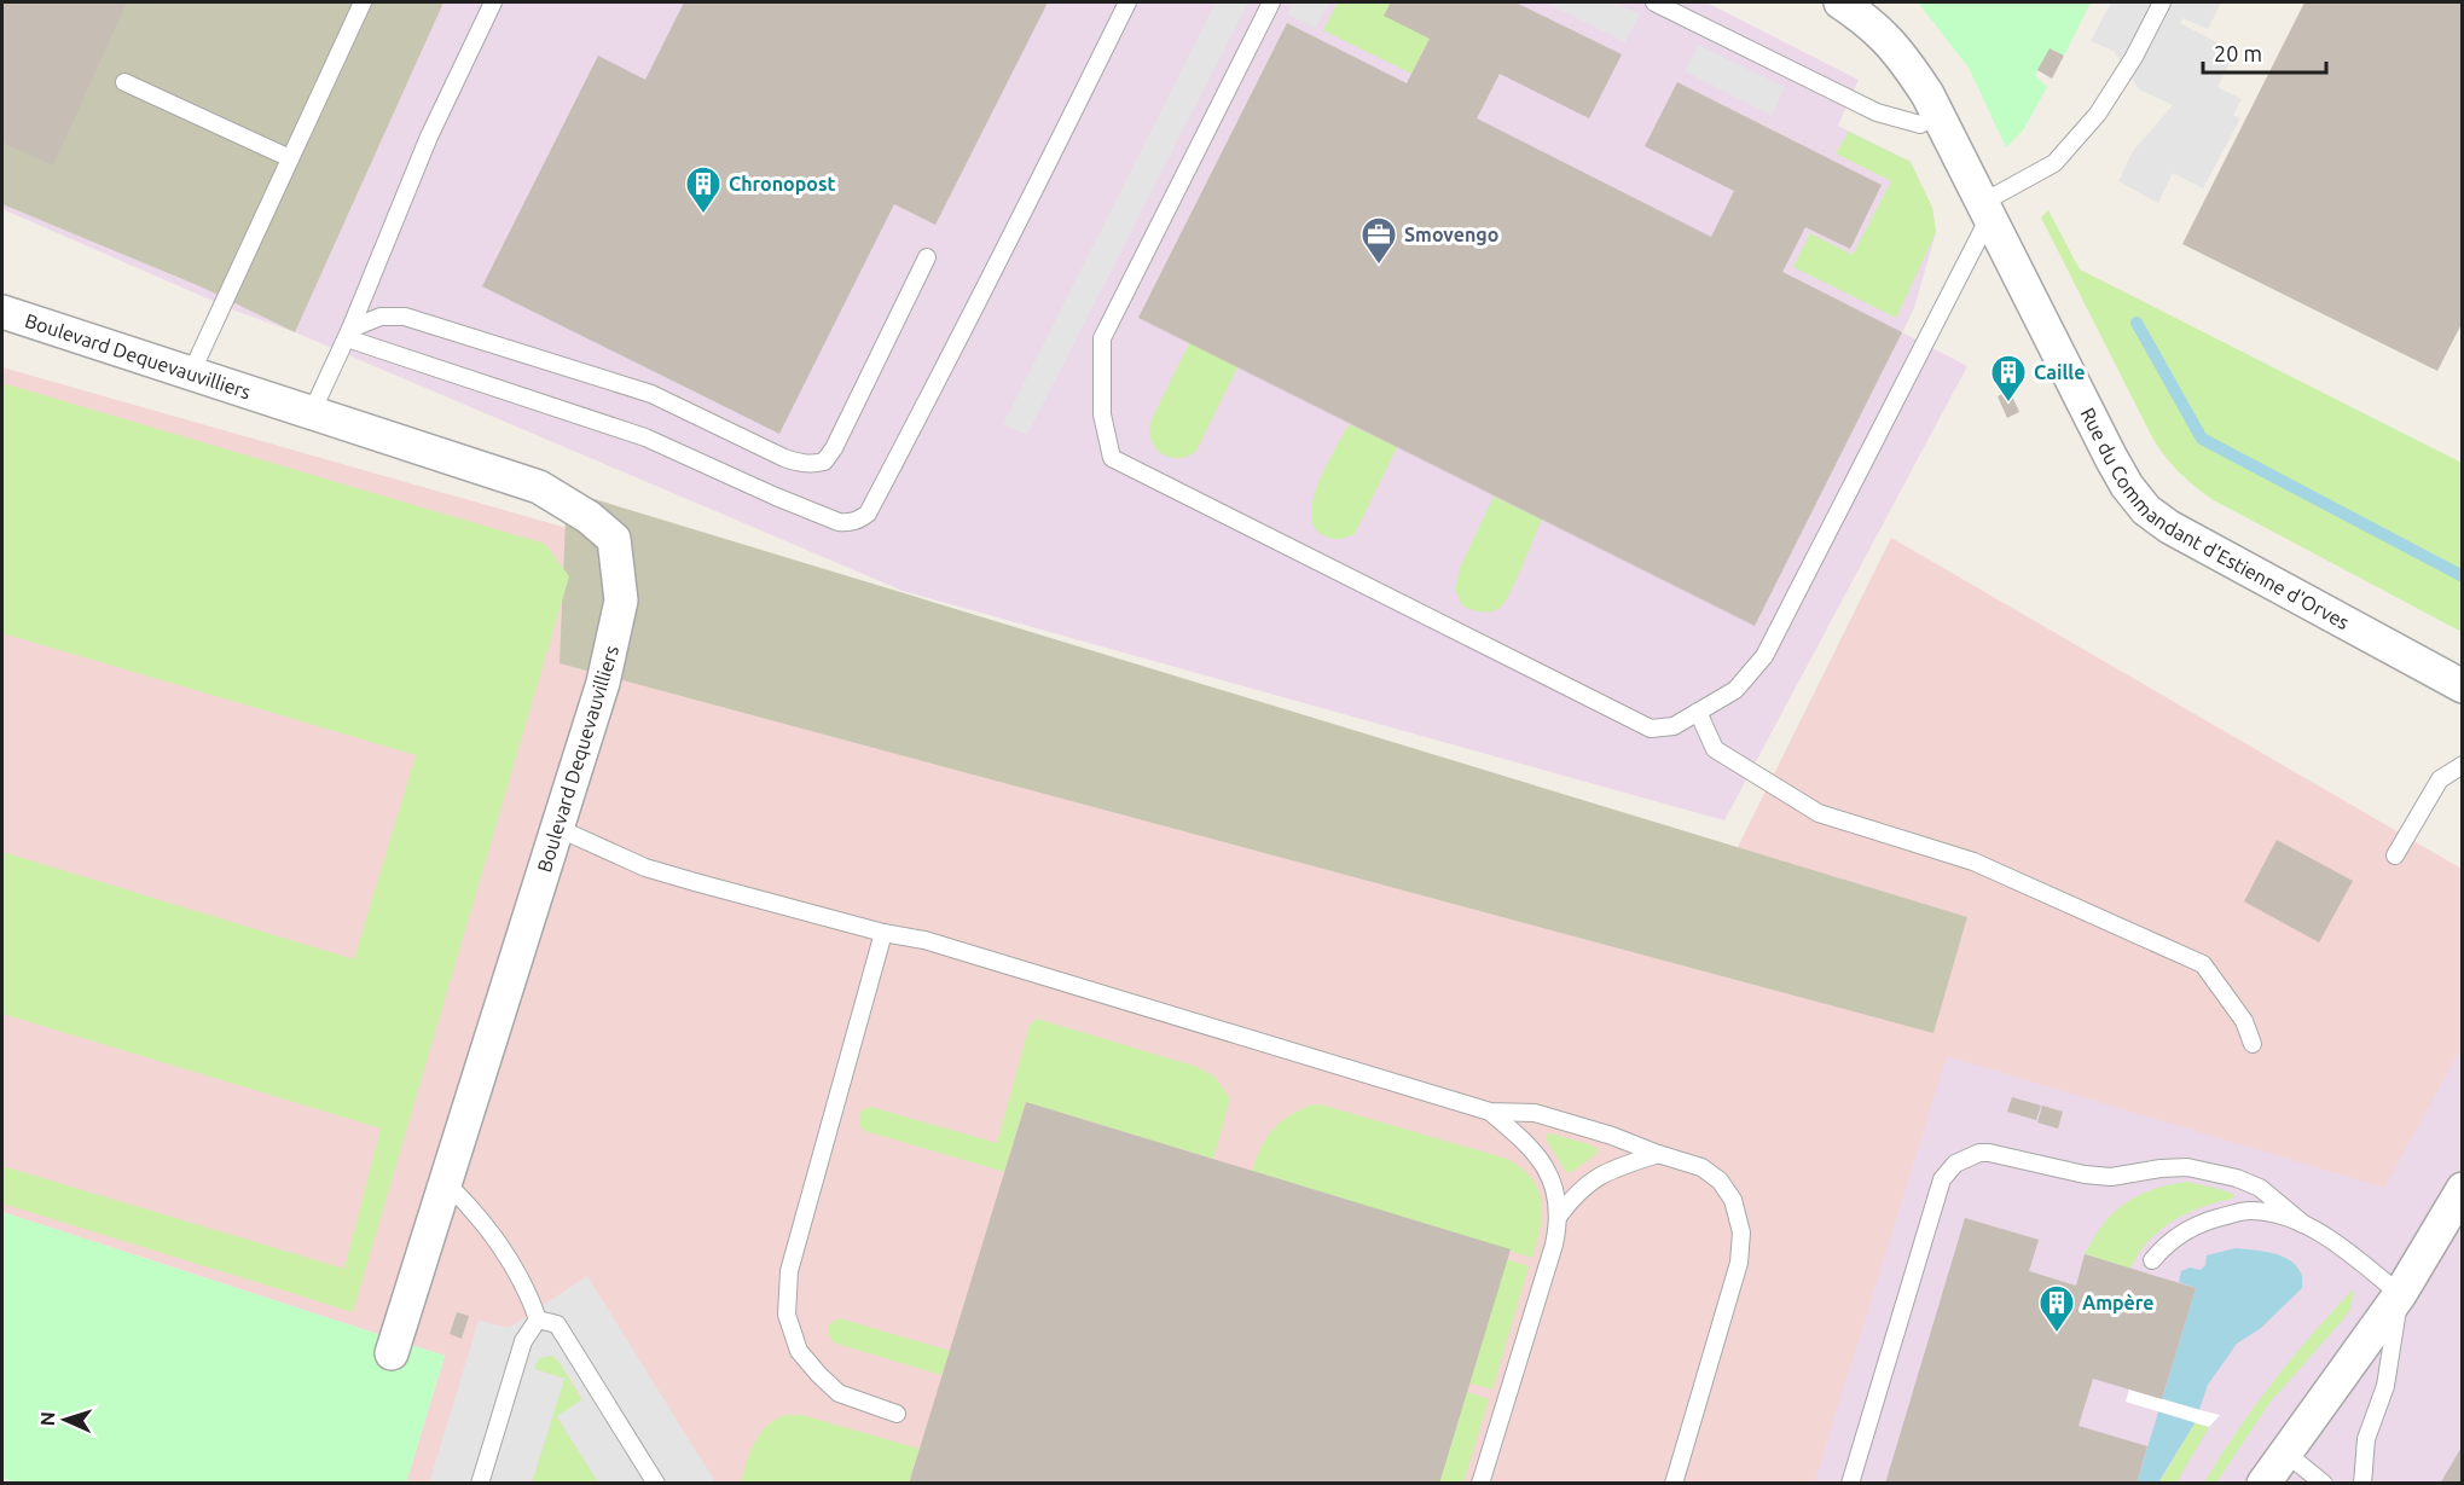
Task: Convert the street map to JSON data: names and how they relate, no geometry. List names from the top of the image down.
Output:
{
  "streets": {
    "street": ["Boulevard Dequevauvilliers", "Rue du Commandant d'Estienne d'Orves"]
  },
  "places": {
    "building": ["Chronopost", "Caille", "Ampère"],
    "office": ["Smovengo"]
  },
  "scale_bar": "20 m",
  "north": "left"
}
